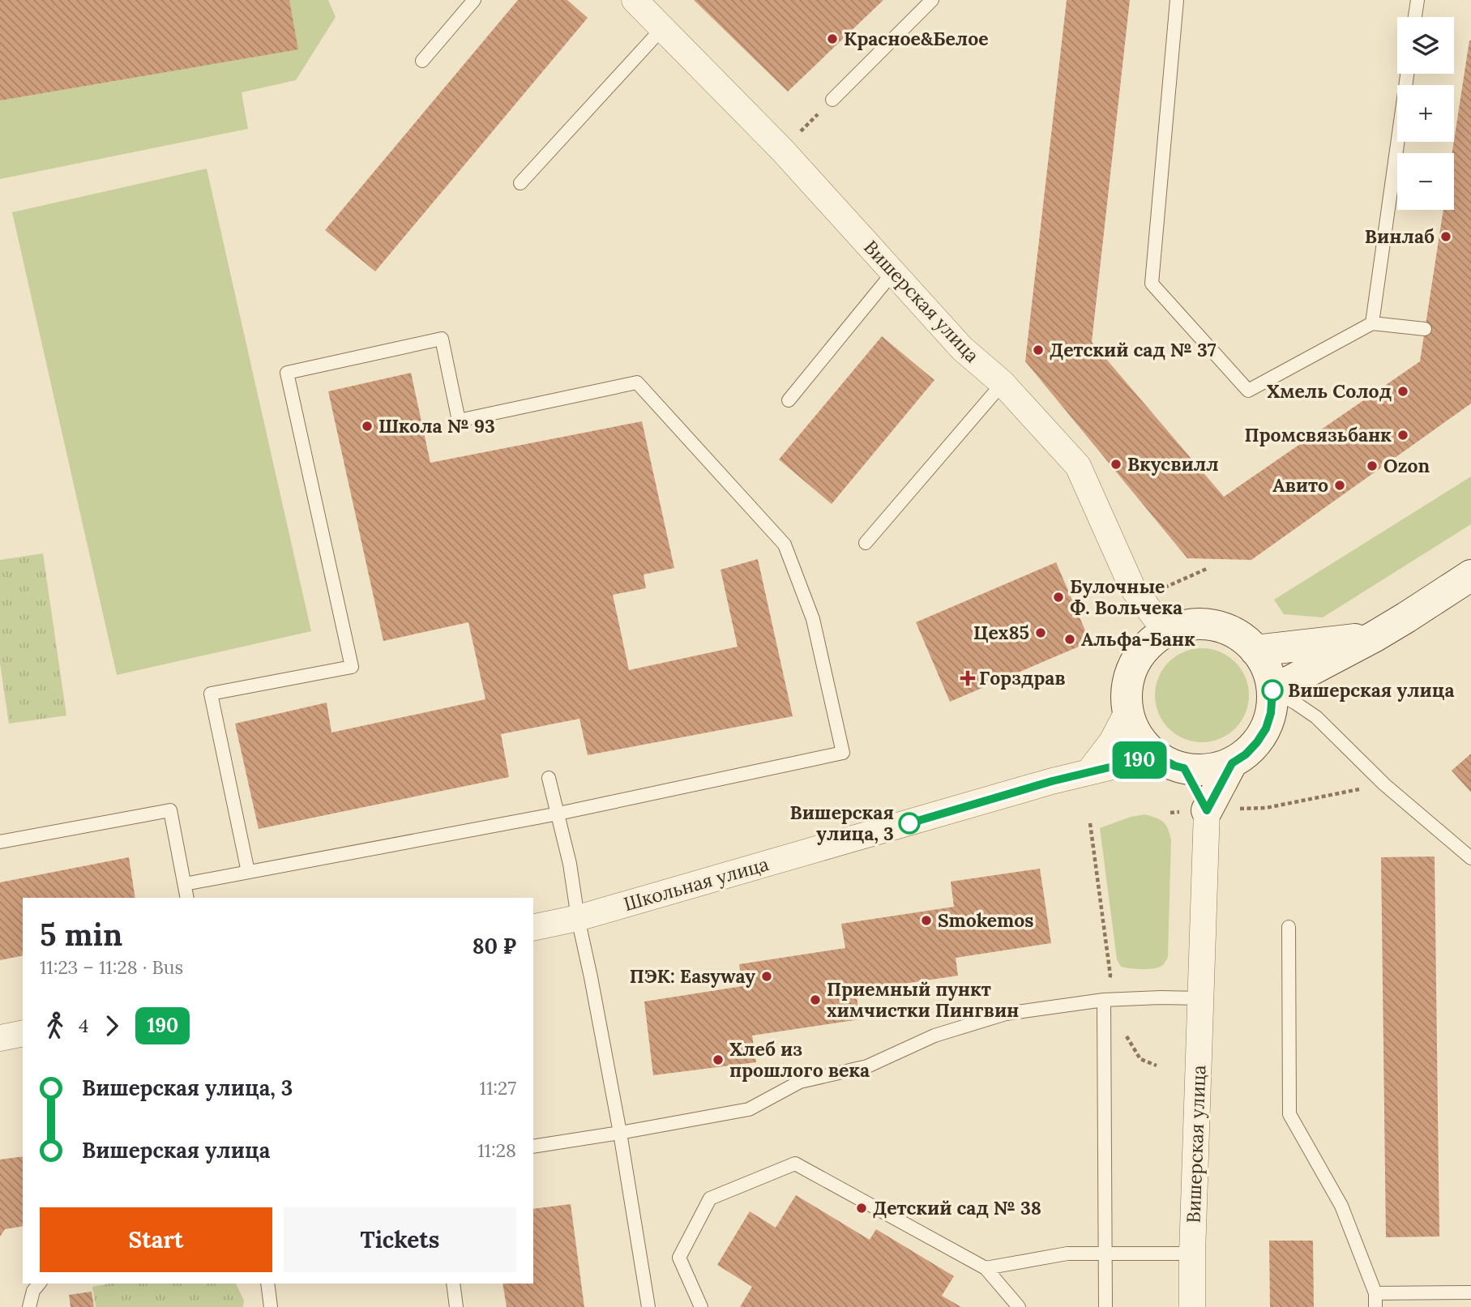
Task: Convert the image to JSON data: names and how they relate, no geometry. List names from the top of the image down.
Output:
{
  "streets": {
    "street": ["Вишерская улица", "Школьная улица"]
  },
  "crossings": [
    ["Вишерская улица", "Школьная улица"]
  ],
  "places": {
    "other": [
      "Красное&Белое",
      "Винлаб",
      "Детский сад № 37",
      "Хмель Солод",
      "Школа № 93",
      "Промсвязьбанк",
      "Вкусвилл",
      "Ozon",
      "Авито",
      "Булочные Ф. Вольчека",
      "Цех85",
      "Альфа-Банк",
      "Вишерская улица",
      "Вишерская улица, 3",
      "Smokemos",
      "ПЭК: Easyway",
      "Приемный пункт химчистки Пингвин",
      "Хлеб из прошлого века",
      "Детский сад № 38"
    ],
    "health": ["Горздрав"]
  },
  "lines": ["bus line 190"],
  "page": {
    "on_map": "190",
    "map_buttons": ["+", "−"],
    "heading": ["5 min", "11:23 – 11:28 · Bus", "80 ₽"],
    "legs": ["4", "190"],
    "list": [
      {
        "name": "Вишерская улица, 3",
        "value": "11:27"
      },
      {
        "name": "Вишерская улица",
        "value": "11:28"
      }
    ],
    "buttons": ["Start", "Tickets"]
  }
}
